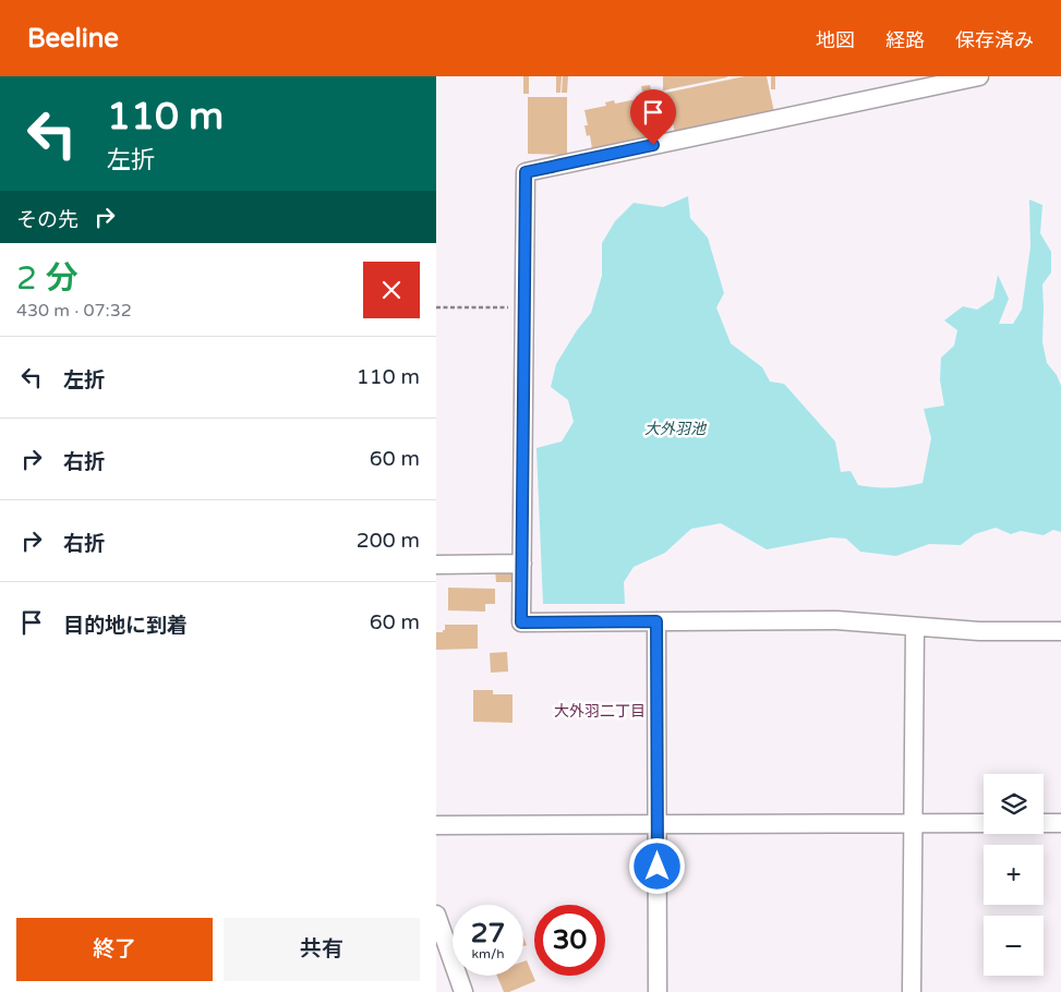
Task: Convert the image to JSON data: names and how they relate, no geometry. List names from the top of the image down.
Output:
{
  "districts": ["大外羽二丁目"],
  "water": ["大外羽池"],
  "page": {
    "header": "Beeline",
    "nav": ["地図", "経路", "保存済み"],
    "turn": ["110 m", "左折"],
    "then": "その先",
    "heading": ["2 分", "430 m · 07:32"],
    "list": [
      {
        "name": "左折",
        "value": "110 m"
      },
      {
        "name": "右折",
        "value": "60 m"
      },
      {
        "name": "右折",
        "value": "200 m"
      },
      {
        "name": "目的地に到着",
        "value": "60 m"
      }
    ],
    "map_buttons": ["+", "−"],
    "speed": "27 km/h",
    "limit": "30",
    "buttons": ["終了", "共有"]
  }
}
